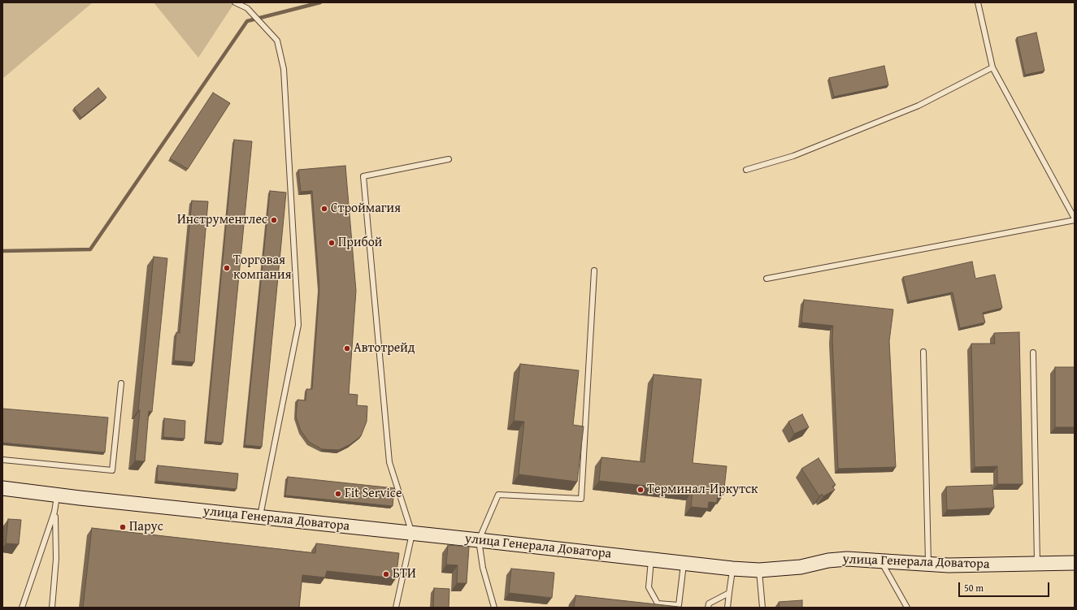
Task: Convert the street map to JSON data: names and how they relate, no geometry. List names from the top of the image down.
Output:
{
  "streets": {
    "street": ["улица Генерала Доватора"]
  },
  "places": [
    "Строймагия",
    "Инструментлес",
    "Прибой",
    "Торговая компания",
    "Автотрейд",
    "Терминал-Иркутск",
    "Fit Service",
    "Парус",
    "БТИ"
  ],
  "scale_bar": "50 m"
}
